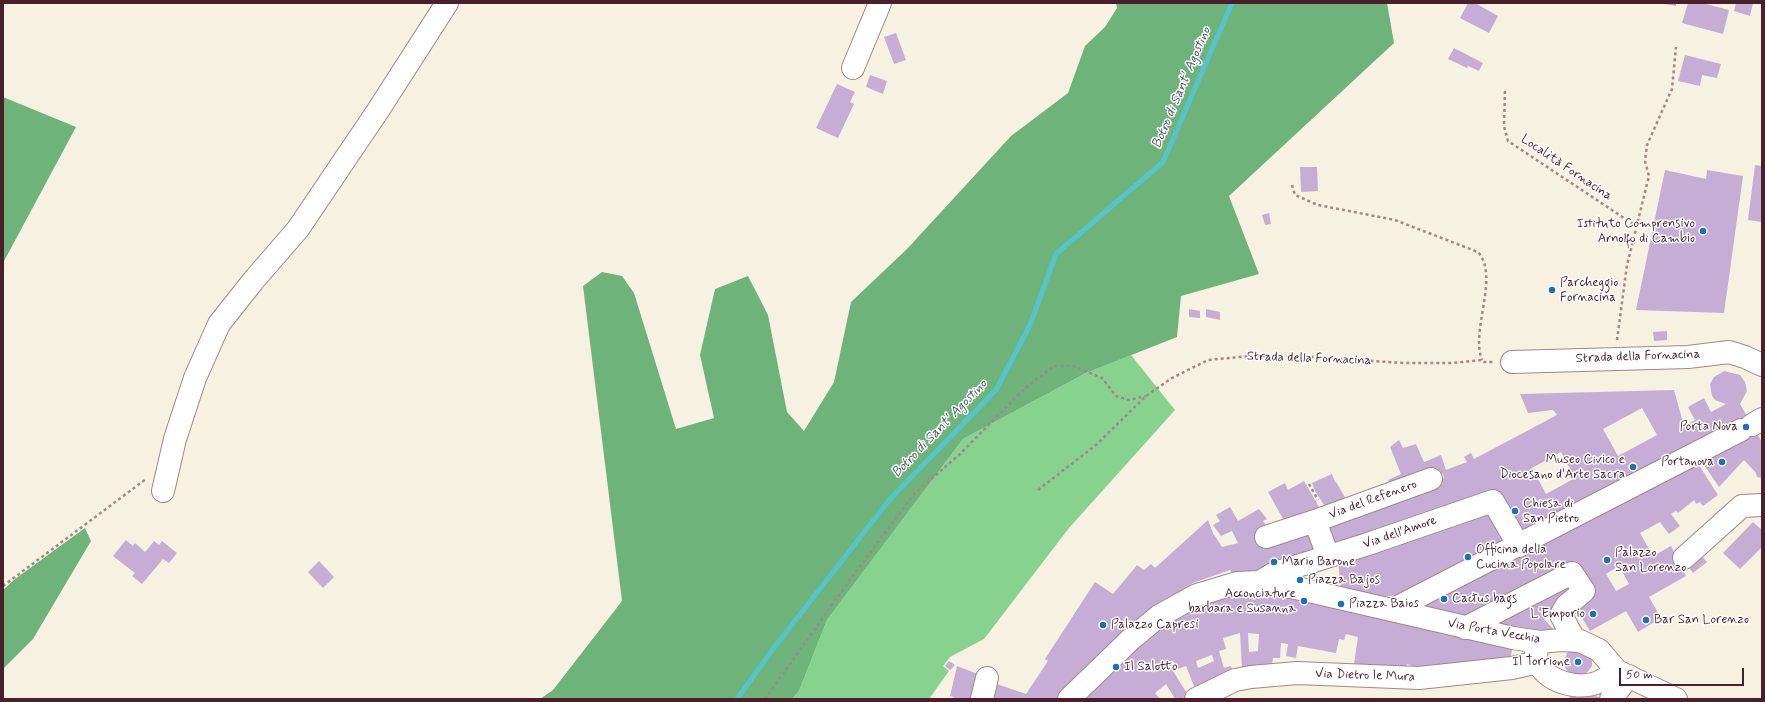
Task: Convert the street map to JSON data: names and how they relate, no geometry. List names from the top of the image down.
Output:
{
  "streets": {
    "street": [
      "Strada della Fornacina",
      "Via del Refenero",
      "Via dell'Amore",
      "Via Porta Vecchia",
      "Via Dietro le Mura"
    ],
    "path": ["Località Fornacina"]
  },
  "crossings": [
    ["Via del Refenero", "Via dell'Amore"],
    ["Via dell'Amore", "Via Porta Vecchia"],
    ["Via Porta Vecchia", "Via Dietro le Mura"]
  ],
  "water": ["Botro di Sant' Agostino"],
  "places": [
    "Istituto Comprensivo Arnolfo di Cambio",
    "Parcheggio Fornacina",
    "Porta Nova",
    "Portanova",
    "Museo Civico e Diocesano d'Arte Sacra",
    "Chiesa di San Pietro",
    "Officina della Cucina Popolare",
    "Palazzo San Lorenzo",
    "Mario Barone",
    "Piazza Bajos",
    "Cactus bags",
    "Acconciature barbara e Susanna",
    "Piazza Baios",
    "L'Emporio",
    "Bar San Lorenzo",
    "Palazzo Capresi",
    "Il Torrione",
    "Il Salotto"
  ],
  "scale_bar": "50 m"
}
